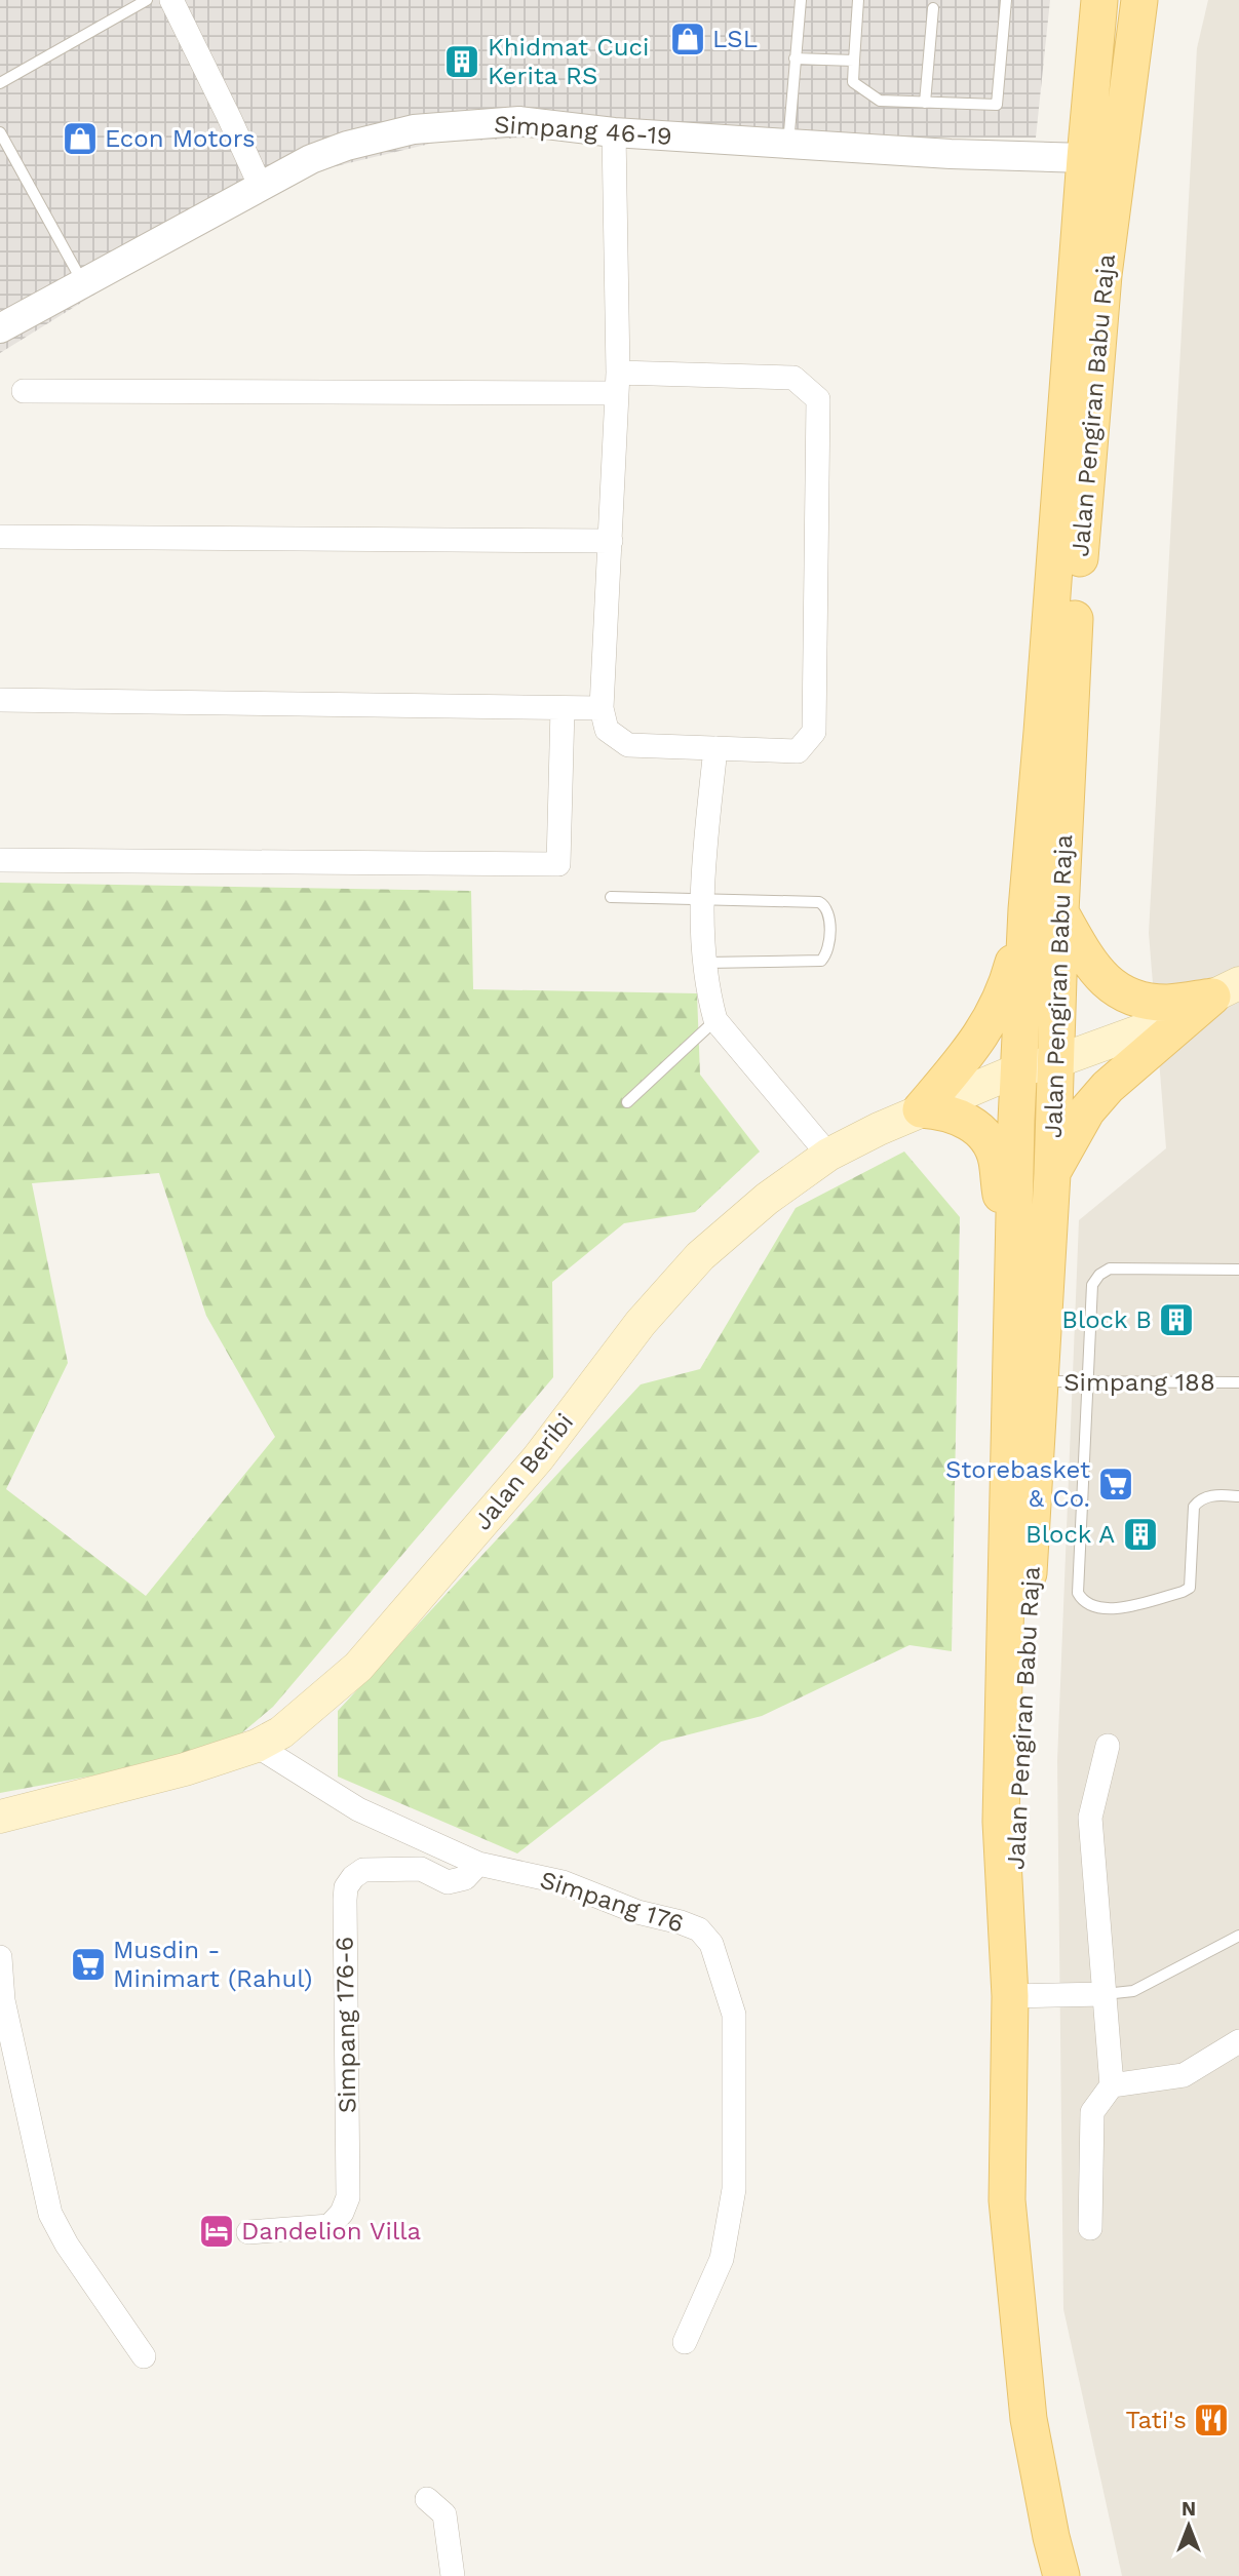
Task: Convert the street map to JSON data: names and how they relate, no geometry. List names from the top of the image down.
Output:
{
  "streets": {
    "main road": ["Jalan Pengiran Babu Raja", "Jalan Beribi"],
    "street": ["Simpang 46-19", "Simpang 176", "Simpang 176-6"],
    "lane": ["Simpang 188"]
  },
  "crossings": [
    ["Simpang 46-19", "Jalan Pengiran Babu Raja"],
    ["Jalan Pengiran Babu Raja", "Simpang 188"],
    ["Jalan Pengiran Babu Raja", "Jalan Beribi"],
    ["Jalan Beribi", "Simpang 176"],
    ["Simpang 176", "Simpang 176-6"]
  ],
  "places": {
    "shop": ["LSL", "Econ Motors"],
    "building": ["Khidmat Cuci Kerita RS", "Block B", "Block A"],
    "supermarket": ["Storebasket & Co.", "Musdin - Minimart (Rahul)"],
    "hotel": ["Dandelion Villa"],
    "restaurant": ["Tati's"]
  },
  "north": "top"
}
